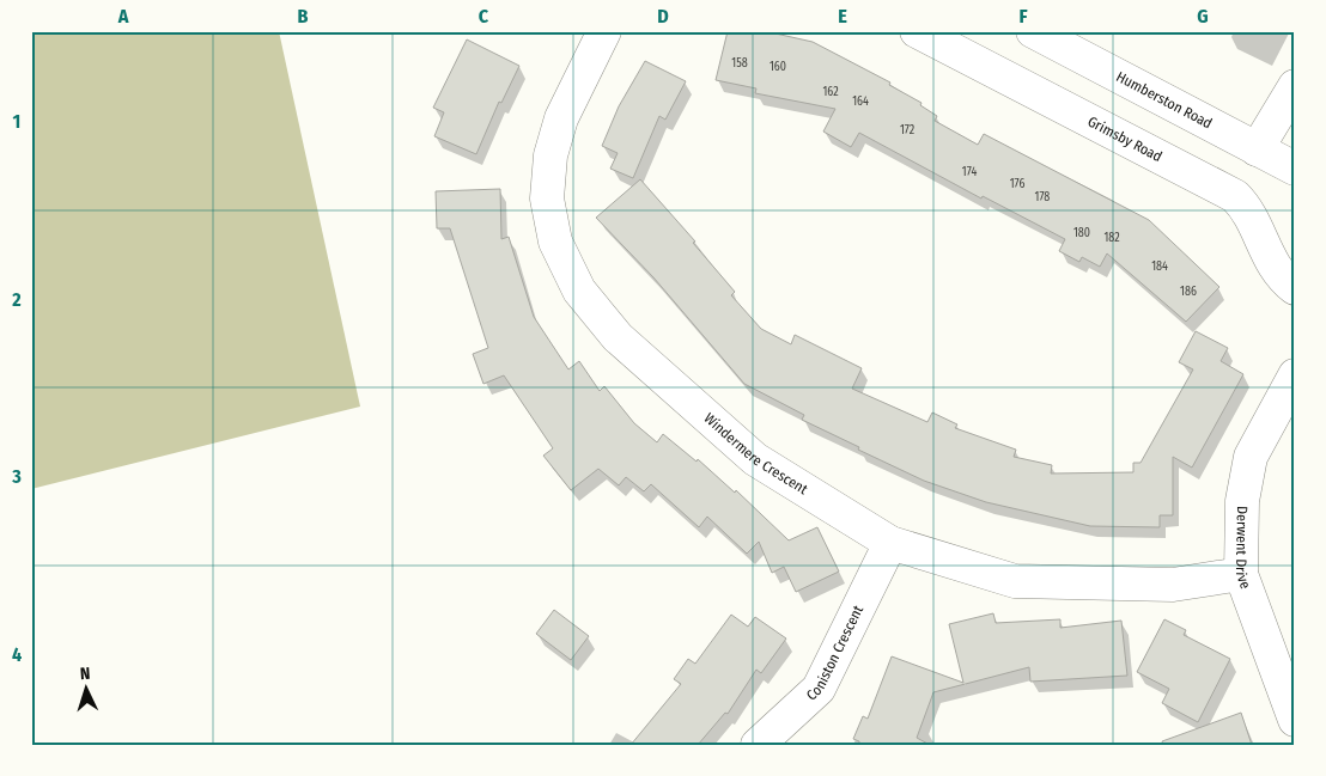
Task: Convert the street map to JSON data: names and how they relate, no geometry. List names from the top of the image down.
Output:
{
  "streets": {
    "street": [
      "Humberston Road",
      "Grimsby Road",
      "Windermere Crescent",
      "Derwent Drive",
      "Coniston Crescent"
    ]
  },
  "crossings": [
    ["Windermere Crescent", "Derwent Drive"],
    ["Windermere Crescent", "Coniston Crescent"]
  ],
  "house_numbers": [
    "158",
    "160",
    "162",
    "164",
    "172",
    "174",
    "176",
    "178",
    "180",
    "182",
    "184",
    "186"
  ],
  "north": "top",
  "grid": {
    "columns": [
      "A",
      "B",
      "C",
      "D",
      "E",
      "F",
      "G"
    ],
    "rows": [
      "1",
      "2",
      "3",
      "4"
    ]
  }
}
